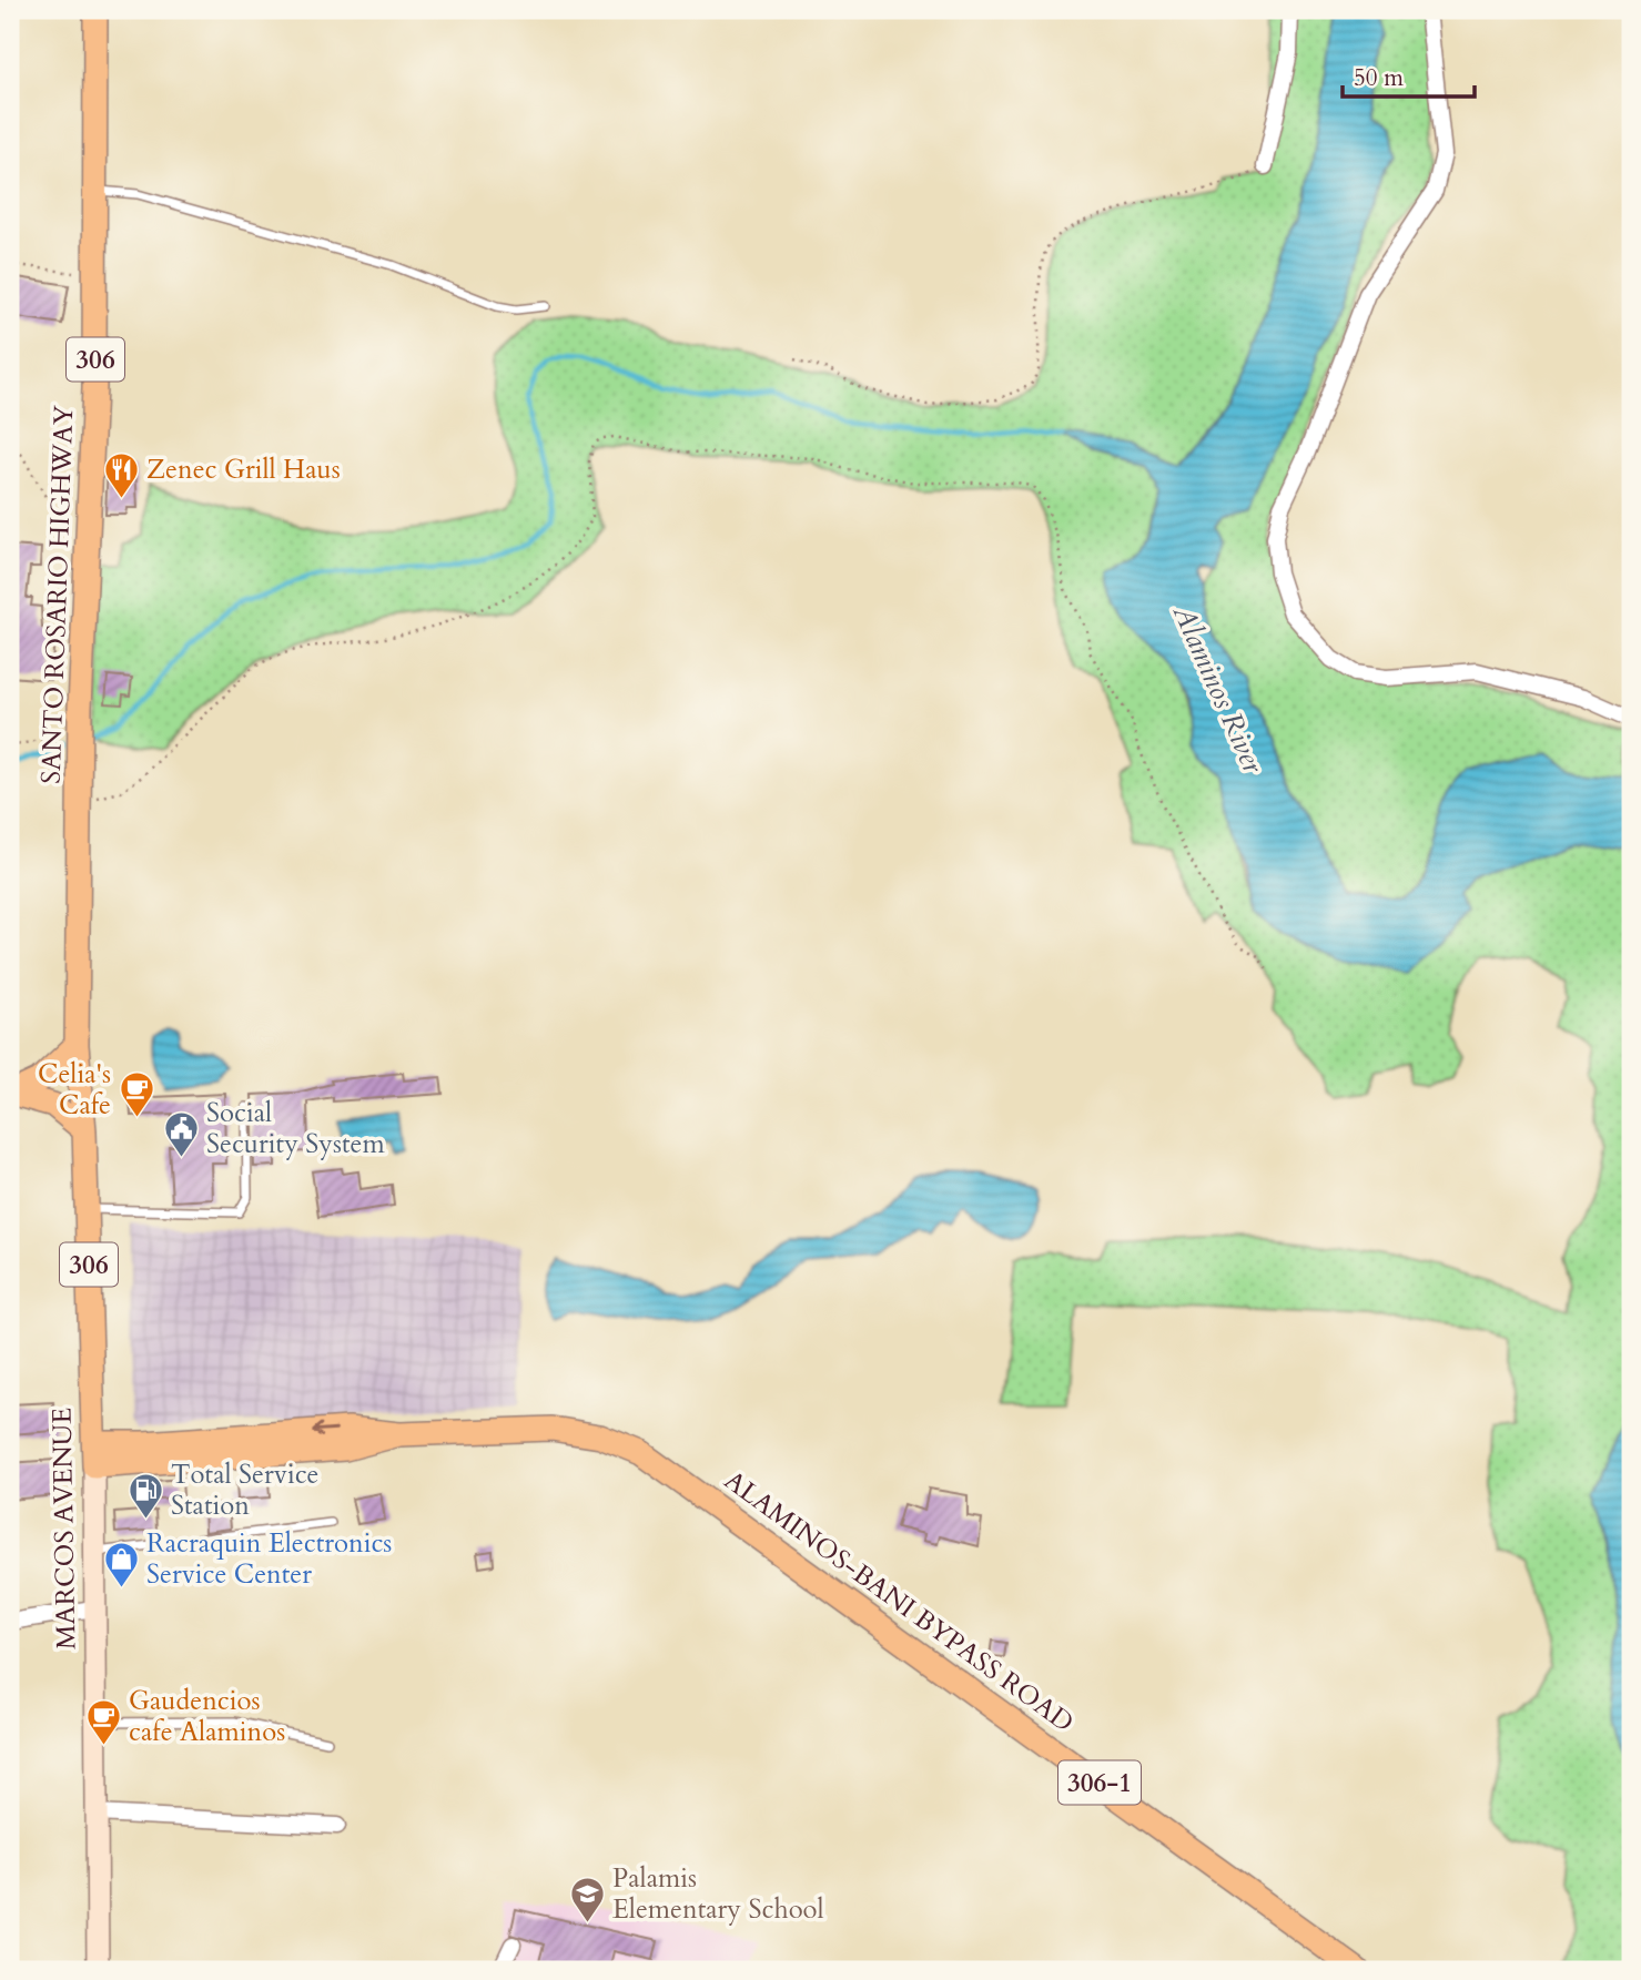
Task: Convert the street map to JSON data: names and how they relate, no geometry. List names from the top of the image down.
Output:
{
  "streets": {
    "main road": [
      "306",
      "SANTO ROSARIO HIGHWAY",
      "MARCOS AVENUE",
      "ALAMINOS-BANI BYPASS ROAD",
      "306-1"
    ]
  },
  "crossings": [
    ["SANTO ROSARIO HIGHWAY", "MARCOS AVENUE"],
    ["MARCOS AVENUE", "ALAMINOS-BANI BYPASS ROAD"]
  ],
  "water": ["Alaminos River"],
  "places": {
    "restaurant": ["Zenec Grill Haus"],
    "cafe": ["Celia's Cafe", "Gaudencios cafe Alaminos"],
    "public building": ["Social Security System"],
    "fuel station": ["Total Service Station"],
    "shop": ["Racraquin Electronics Service Center"],
    "school or university": ["Palamis Elementary School"]
  },
  "scale_bar": "50 m"
}
